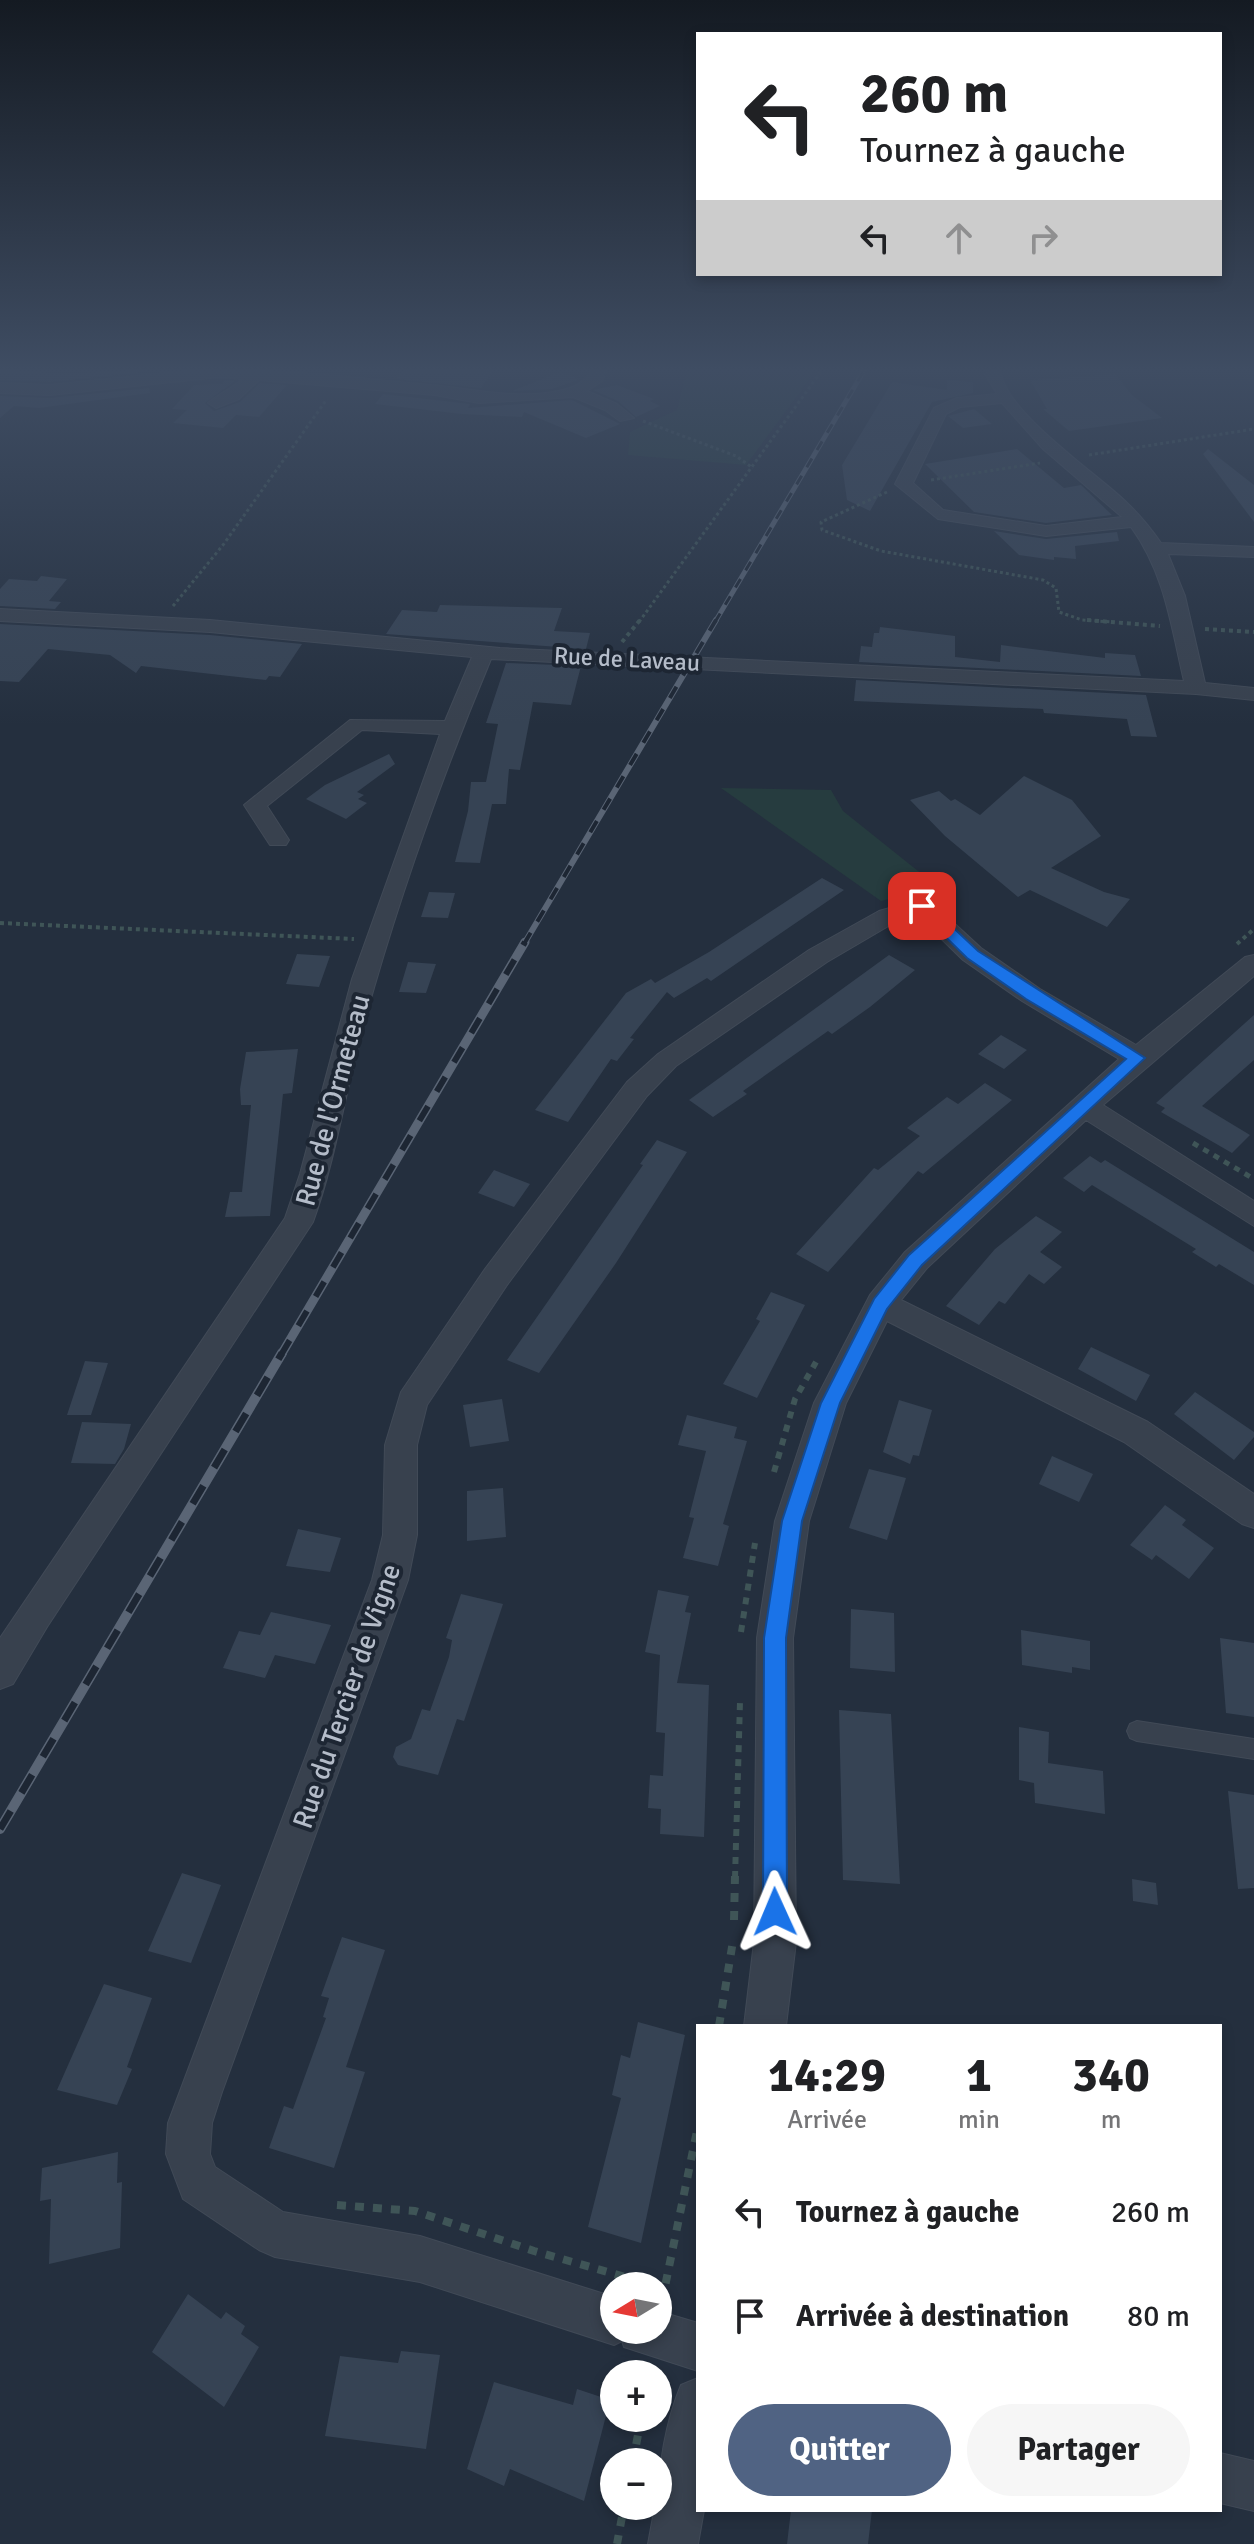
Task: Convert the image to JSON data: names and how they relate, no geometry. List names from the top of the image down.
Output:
{
  "streets": {
    "street": ["Rue de Laveau", "Rue de l'Ormeteau", "Rue du Tercier de Vigne"]
  },
  "crossings": [
    ["Rue de Laveau", "Rue de l'Ormeteau"]
  ],
  "north": "left",
  "page": {
    "turn": ["260 m", "Tournez à gauche"],
    "eta": [
      "14:29",
      "Arrivée",
      "1",
      "min",
      "340",
      "m"
    ],
    "list": [
      {
        "name": "Tournez à gauche",
        "value": "260 m"
      },
      {
        "name": "Arrivée à destination",
        "value": "80 m"
      }
    ],
    "map_buttons": ["+", "−"],
    "buttons": ["Quitter", "Partager"]
  }
}
